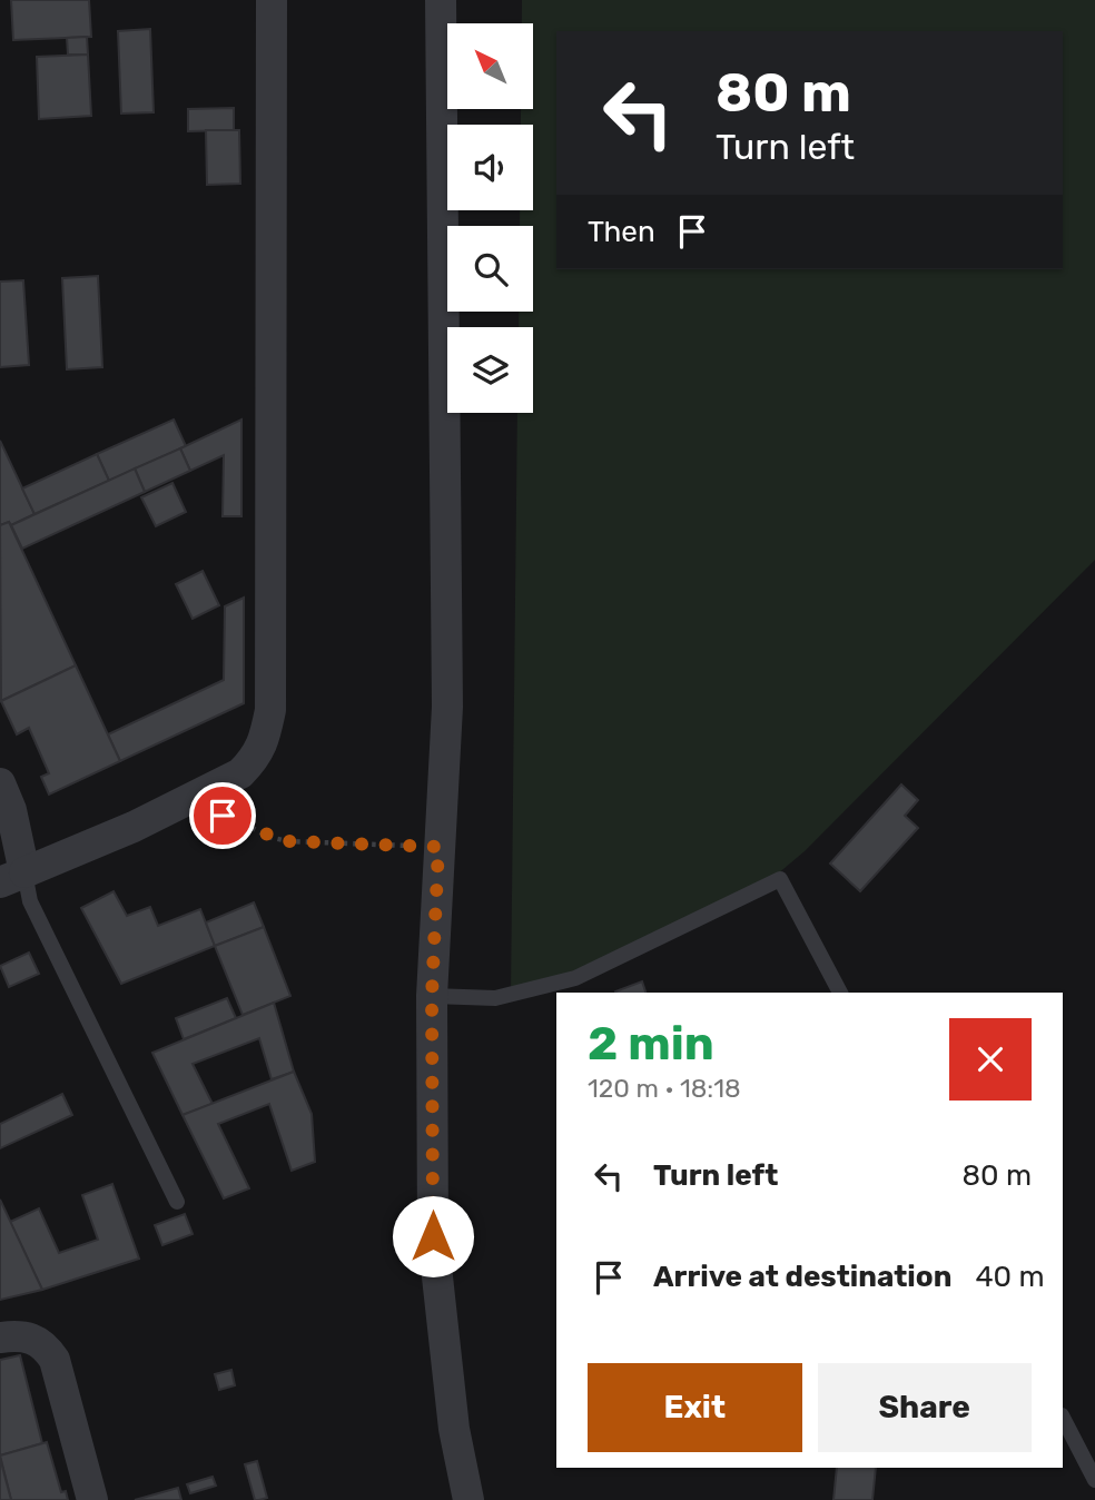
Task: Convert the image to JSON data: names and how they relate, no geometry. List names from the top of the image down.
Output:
{
  "north": "top left",
  "page": {
    "turn": ["80 m", "Turn left"],
    "then": "Then",
    "heading": ["2 min", "120 m · 18:18"],
    "list": [
      {
        "name": "Turn left",
        "value": "80 m"
      },
      {
        "name": "Arrive at destination",
        "value": "40 m"
      }
    ],
    "buttons": ["Exit", "Share"]
  }
}
